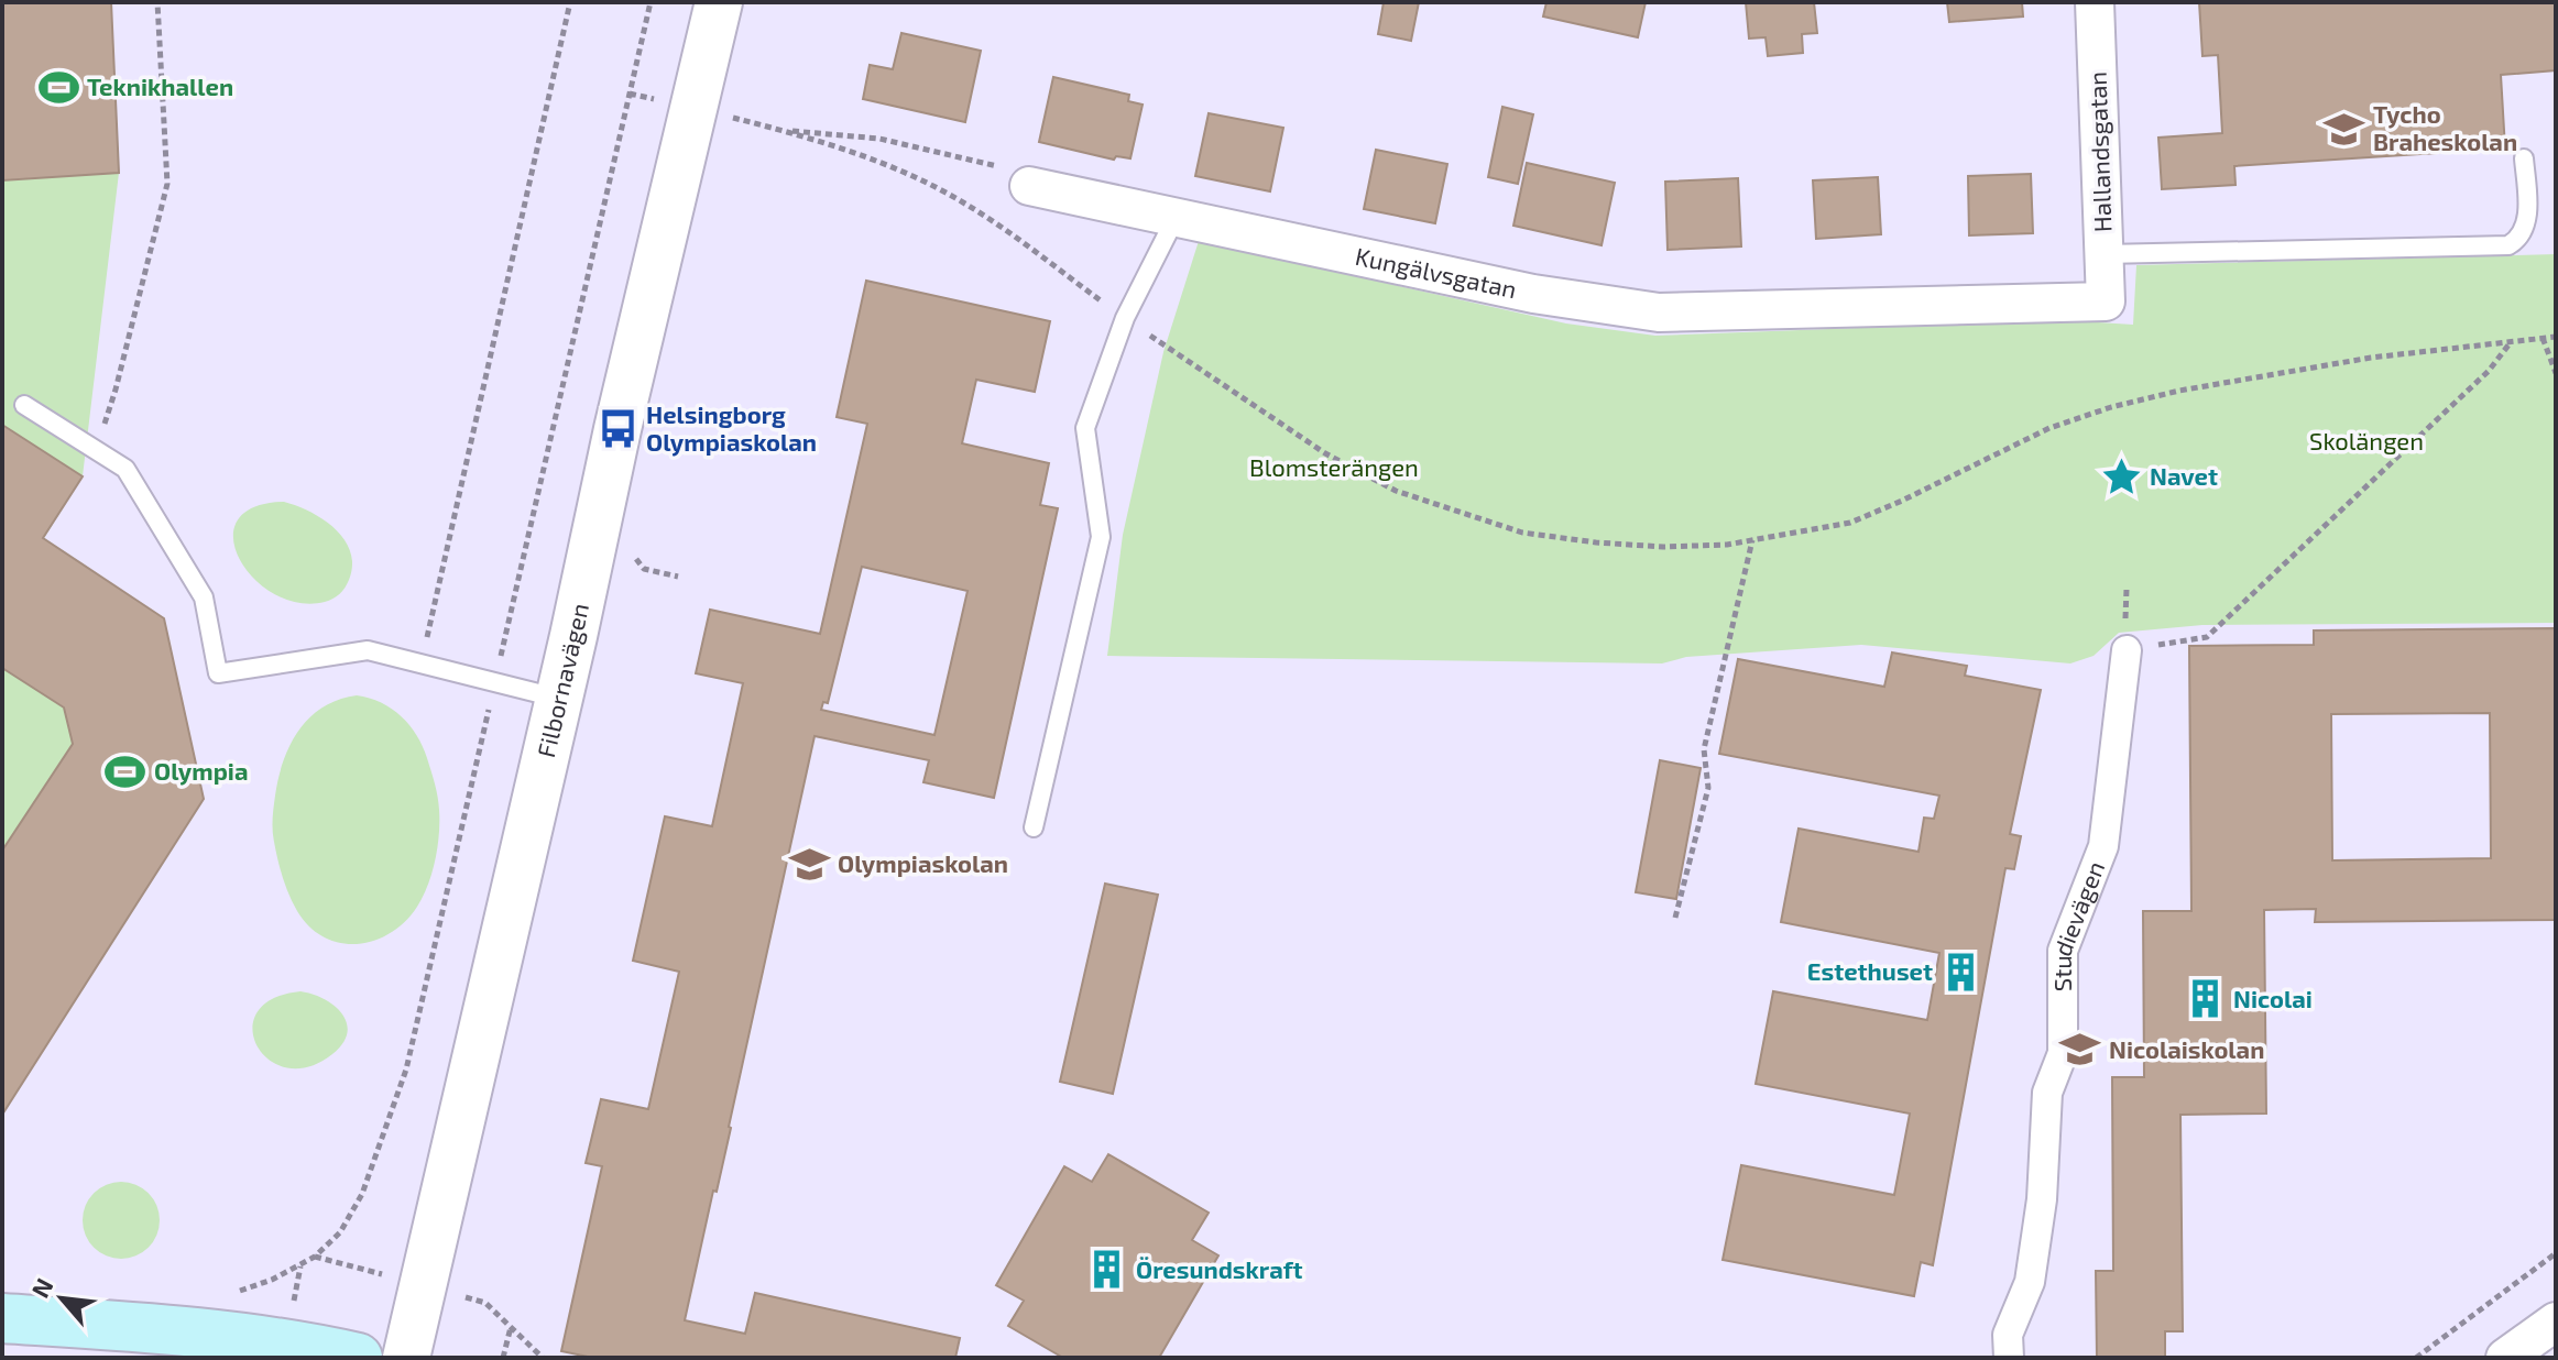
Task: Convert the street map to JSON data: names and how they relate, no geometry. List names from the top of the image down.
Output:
{
  "streets": {
    "street": [
      "Hallandsgatan",
      "Kungälvsgatan",
      "Filbornavägen",
      "Studievägen"
    ]
  },
  "crossings": [
    ["Hallandsgatan", "Kungälvsgatan"]
  ],
  "parks": ["Skolängen", "Blomsterängen"],
  "places": {
    "sports": ["Teknikhallen", "Olympia"],
    "school or university": ["Tycho Braheskolan", "Olympiaskolan", "Nicolaiskolan"],
    "bus stop": ["Helsingborg Olympiaskolan"],
    "place": ["Navet"],
    "building": ["Estethuset", "Nicolai", "Öresundskraft"]
  },
  "north": "top left"
}
